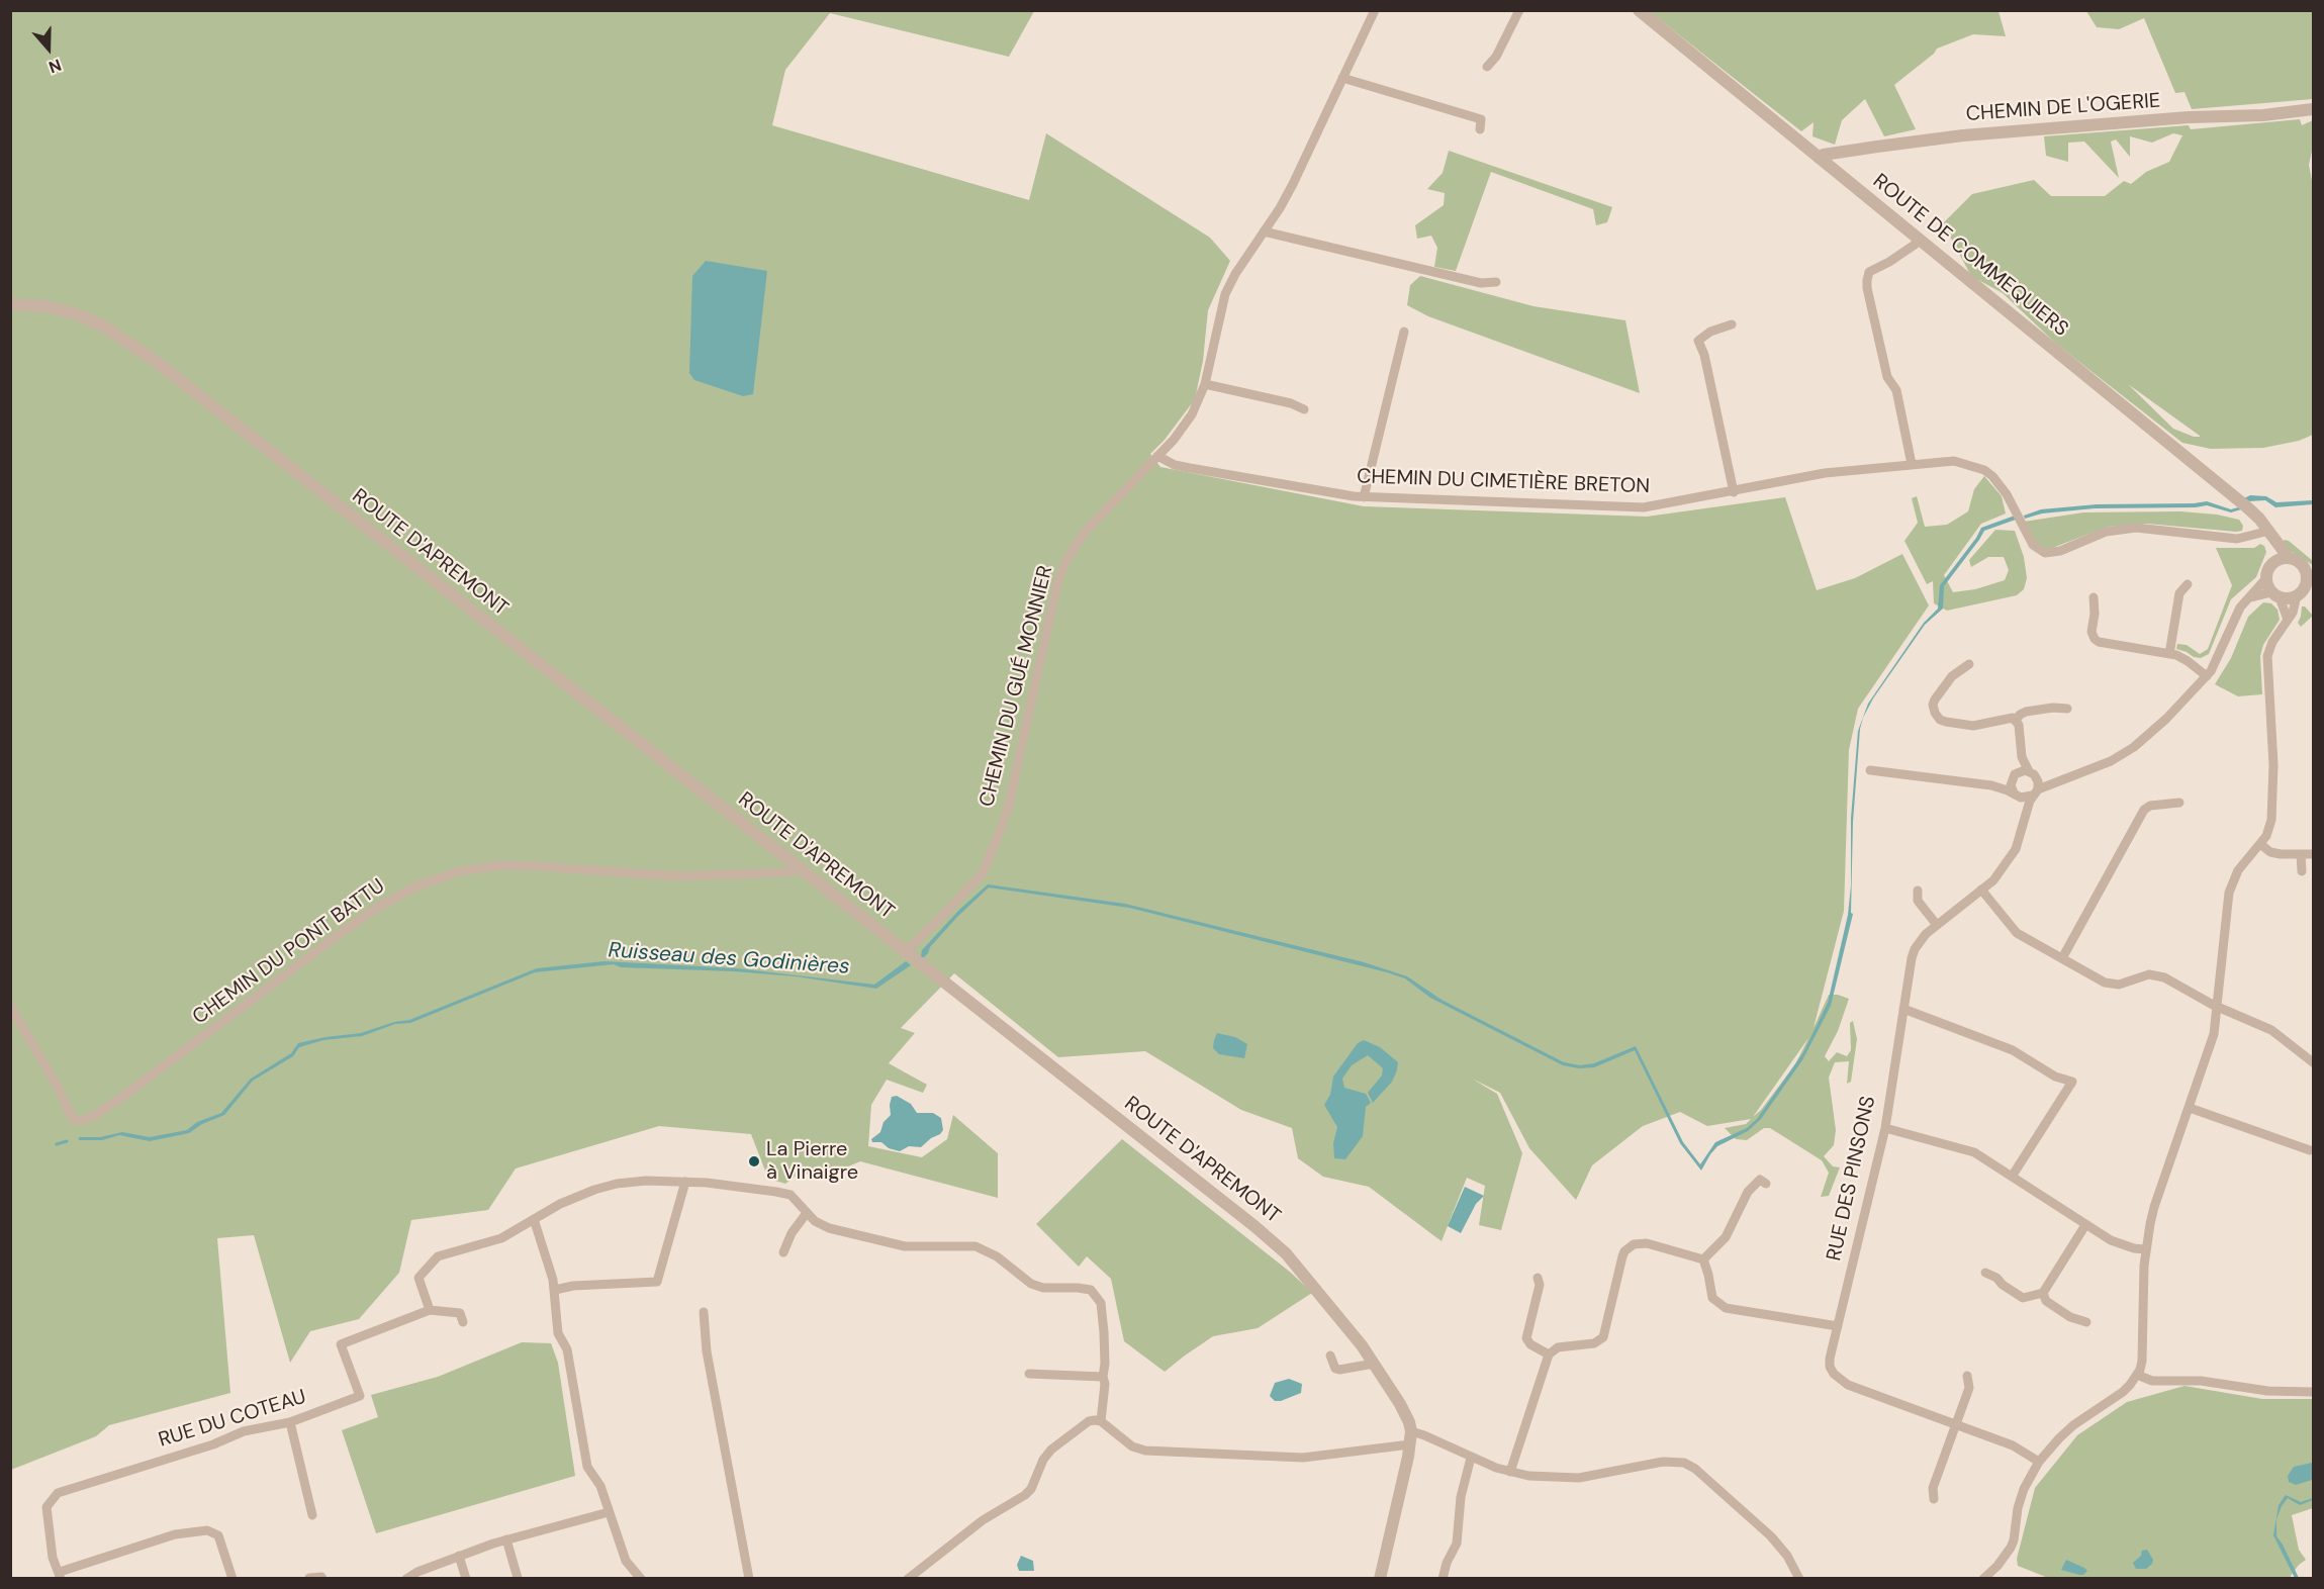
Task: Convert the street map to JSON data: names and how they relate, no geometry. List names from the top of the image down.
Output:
{
  "streets": {
    "street": [
      "CHEMIN DE L'OGERIE",
      "ROUTE DE COMMEQUIERS",
      "CHEMIN DU CIMETIÈRE BRETON",
      "ROUTE D'APREMONT",
      "CHEMIN DU GUÉ MONNIER",
      "CHEMIN DU PONT BATTU",
      "RUE DES PINSONS",
      "RUE DU COTEAU"
    ]
  },
  "crossings": [
    ["CHEMIN DE L'OGERIE", "ROUTE DE COMMEQUIERS"],
    ["ROUTE DE COMMEQUIERS", "CHEMIN DU CIMETIÈRE BRETON"],
    ["CHEMIN DU CIMETIÈRE BRETON", "CHEMIN DU GUÉ MONNIER"],
    ["ROUTE D'APREMONT", "CHEMIN DU GUÉ MONNIER"],
    ["ROUTE D'APREMONT", "CHEMIN DU PONT BATTU"]
  ],
  "water": ["Ruisseau des Godinières"],
  "places": ["La Pierre à Vinaigre"],
  "north": "bottom"
}
